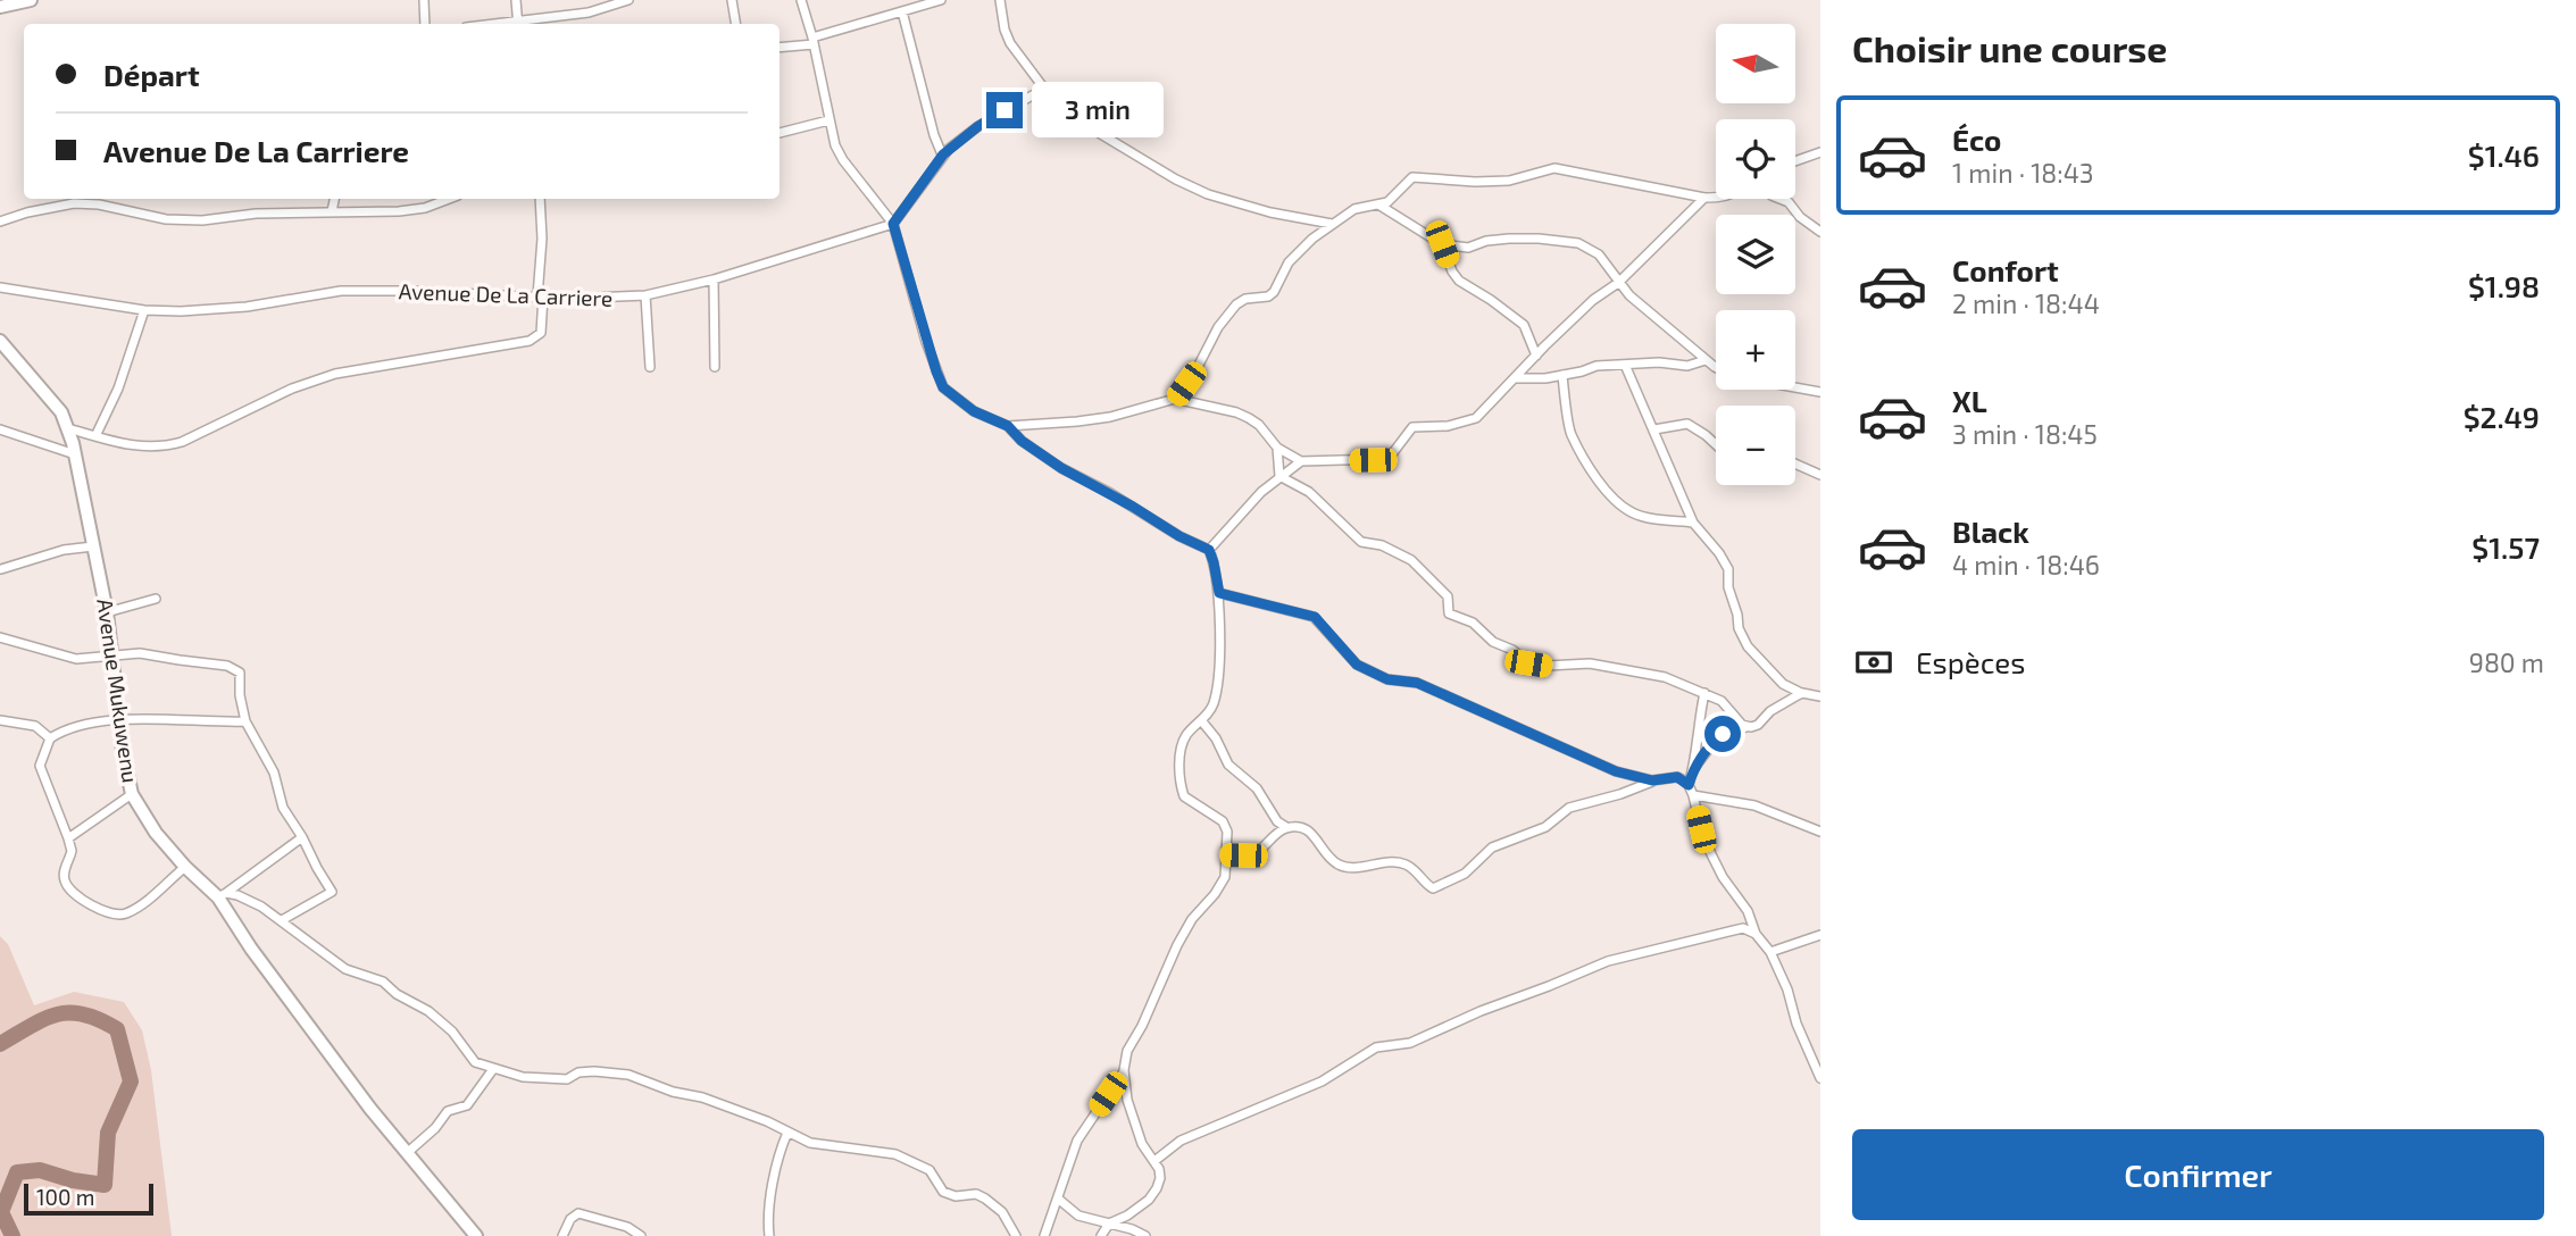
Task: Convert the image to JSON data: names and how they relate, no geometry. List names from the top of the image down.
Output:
{
  "streets": {
    "street": ["Avenue De La Carriere", "Avenue Mukuwenu"]
  },
  "scale_bar": "100 m",
  "north": "left",
  "page": {
    "heading": "Choisir une course",
    "map_buttons": ["+", "−"],
    "banner": ["Départ", "Avenue De La Carriere"],
    "bubble": "3 min",
    "list": [
      {
        "name": "Éco",
        "note": "1 min · 18:43",
        "value": "$1.46"
      },
      {
        "name": "Confort",
        "note": "2 min · 18:44",
        "value": "$1.98"
      },
      {
        "name": "XL",
        "note": "3 min · 18:45",
        "value": "$2.49"
      },
      {
        "name": "Black",
        "note": "4 min · 18:46",
        "value": "$1.57"
      }
    ],
    "pay": ["Espèces", "980 m"],
    "buttons": "Confirmer",
    "scale": "100 m"
  }
}
